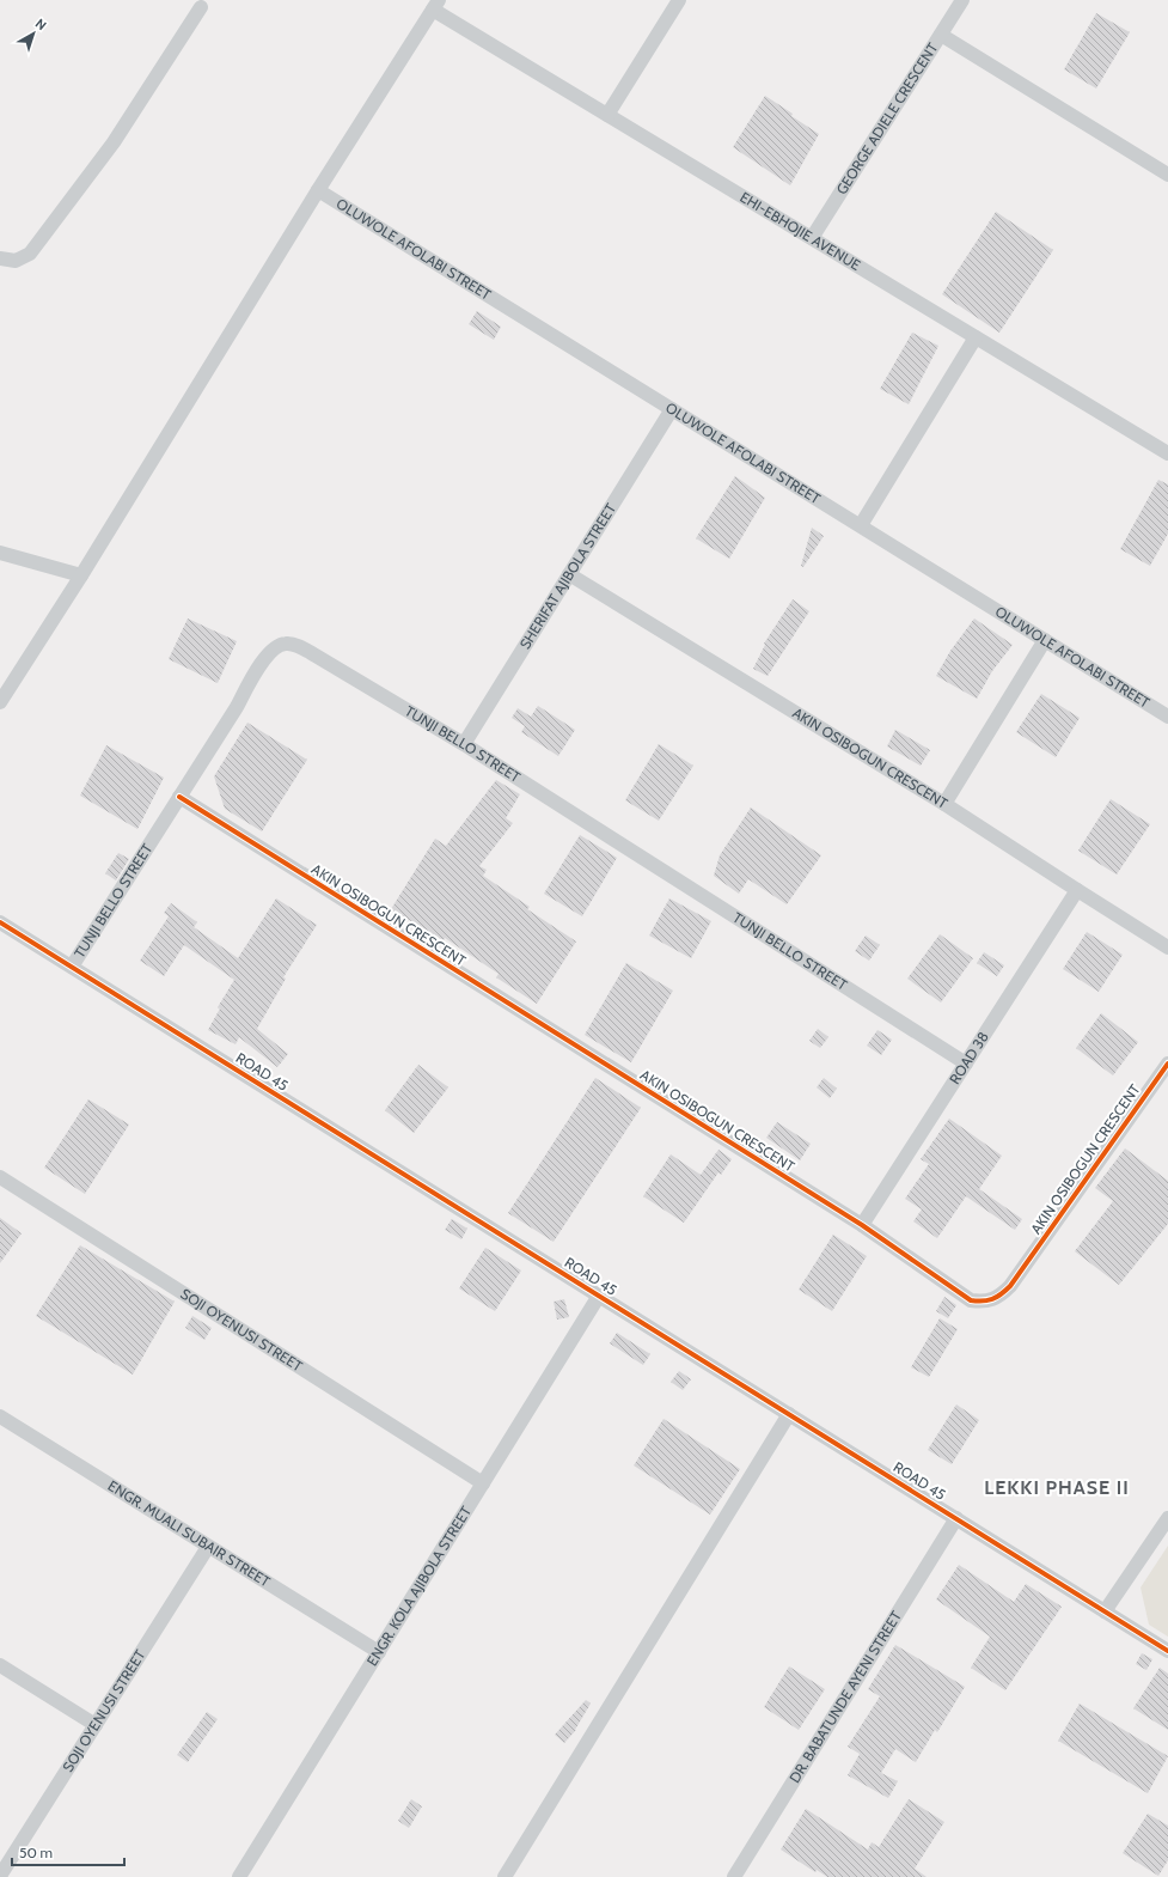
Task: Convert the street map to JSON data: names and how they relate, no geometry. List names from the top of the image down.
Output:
{
  "streets": {
    "street": [
      "GEORGE ADIELE CRESCENT",
      "EHI-EBHOJIE AVENUE",
      "OLUWOLE AFOLABI STREET",
      "SHERIFAT AJIBOLA STREET",
      "TUNJI BELLO STREET",
      "AKIN OSIBOGUN CRESCENT",
      "ROAD 38",
      "ROAD 45",
      "SOJI OYENUSI STREET",
      "ENGR. MUALI SUBAIR STREET",
      "ENGR. KOLA AJIBOLA STREET",
      "DR. BABATUNDE AYENI STREET"
    ]
  },
  "crossings": [
    ["GEORGE ADIELE CRESCENT", "EHI-EBHOJIE AVENUE"],
    ["OLUWOLE AFOLABI STREET", "SHERIFAT AJIBOLA STREET"],
    ["SHERIFAT AJIBOLA STREET", "TUNJI BELLO STREET"],
    ["SHERIFAT AJIBOLA STREET", "AKIN OSIBOGUN CRESCENT"],
    ["TUNJI BELLO STREET", "AKIN OSIBOGUN CRESCENT"],
    ["TUNJI BELLO STREET", "ROAD 38"],
    ["TUNJI BELLO STREET", "ROAD 45"],
    ["AKIN OSIBOGUN CRESCENT", "ROAD 38"],
    ["ROAD 45", "ENGR. KOLA AJIBOLA STREET"],
    ["ROAD 45", "DR. BABATUNDE AYENI STREET"],
    ["SOJI OYENUSI STREET", "ENGR. MUALI SUBAIR STREET"],
    ["SOJI OYENUSI STREET", "ENGR. KOLA AJIBOLA STREET"],
    ["ENGR. MUALI SUBAIR STREET", "ENGR. KOLA AJIBOLA STREET"]
  ],
  "districts": ["LEKKI PHASE II"],
  "scale_bar": "50 m",
  "north": "top right"
}
